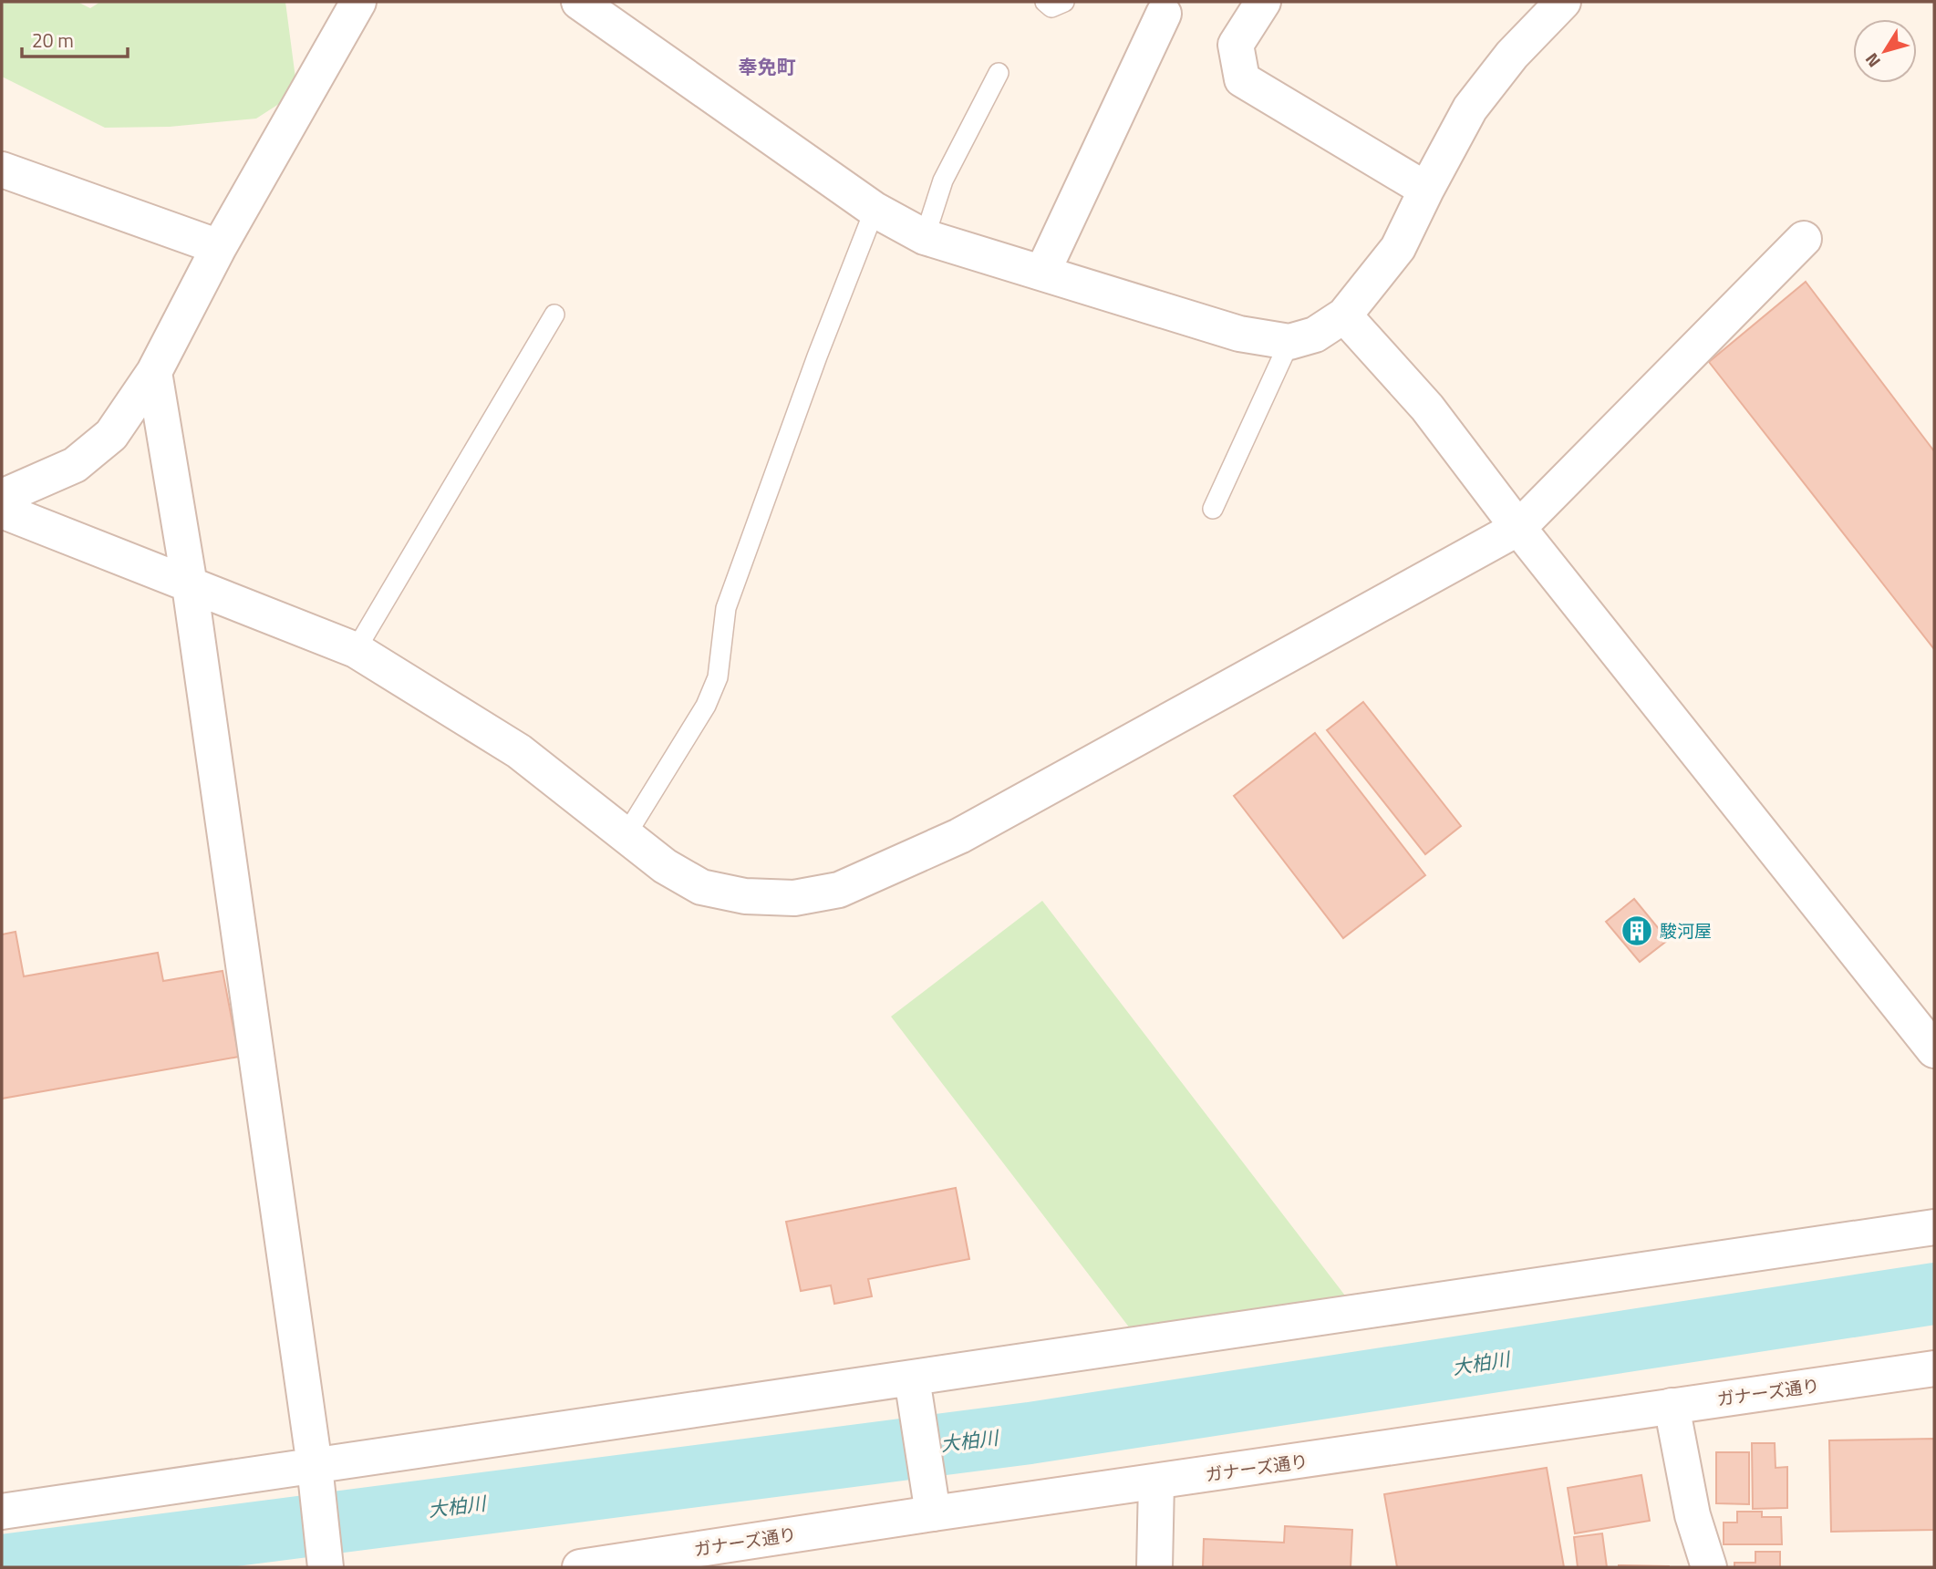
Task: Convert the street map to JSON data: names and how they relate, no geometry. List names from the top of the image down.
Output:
{
  "streets": {
    "street": ["ガナーズ通り"]
  },
  "districts": ["奉免町"],
  "water": ["大柏川"],
  "places": {
    "building": ["駿河屋"]
  },
  "scale_bar": "20 m",
  "north": "bottom left"
}
